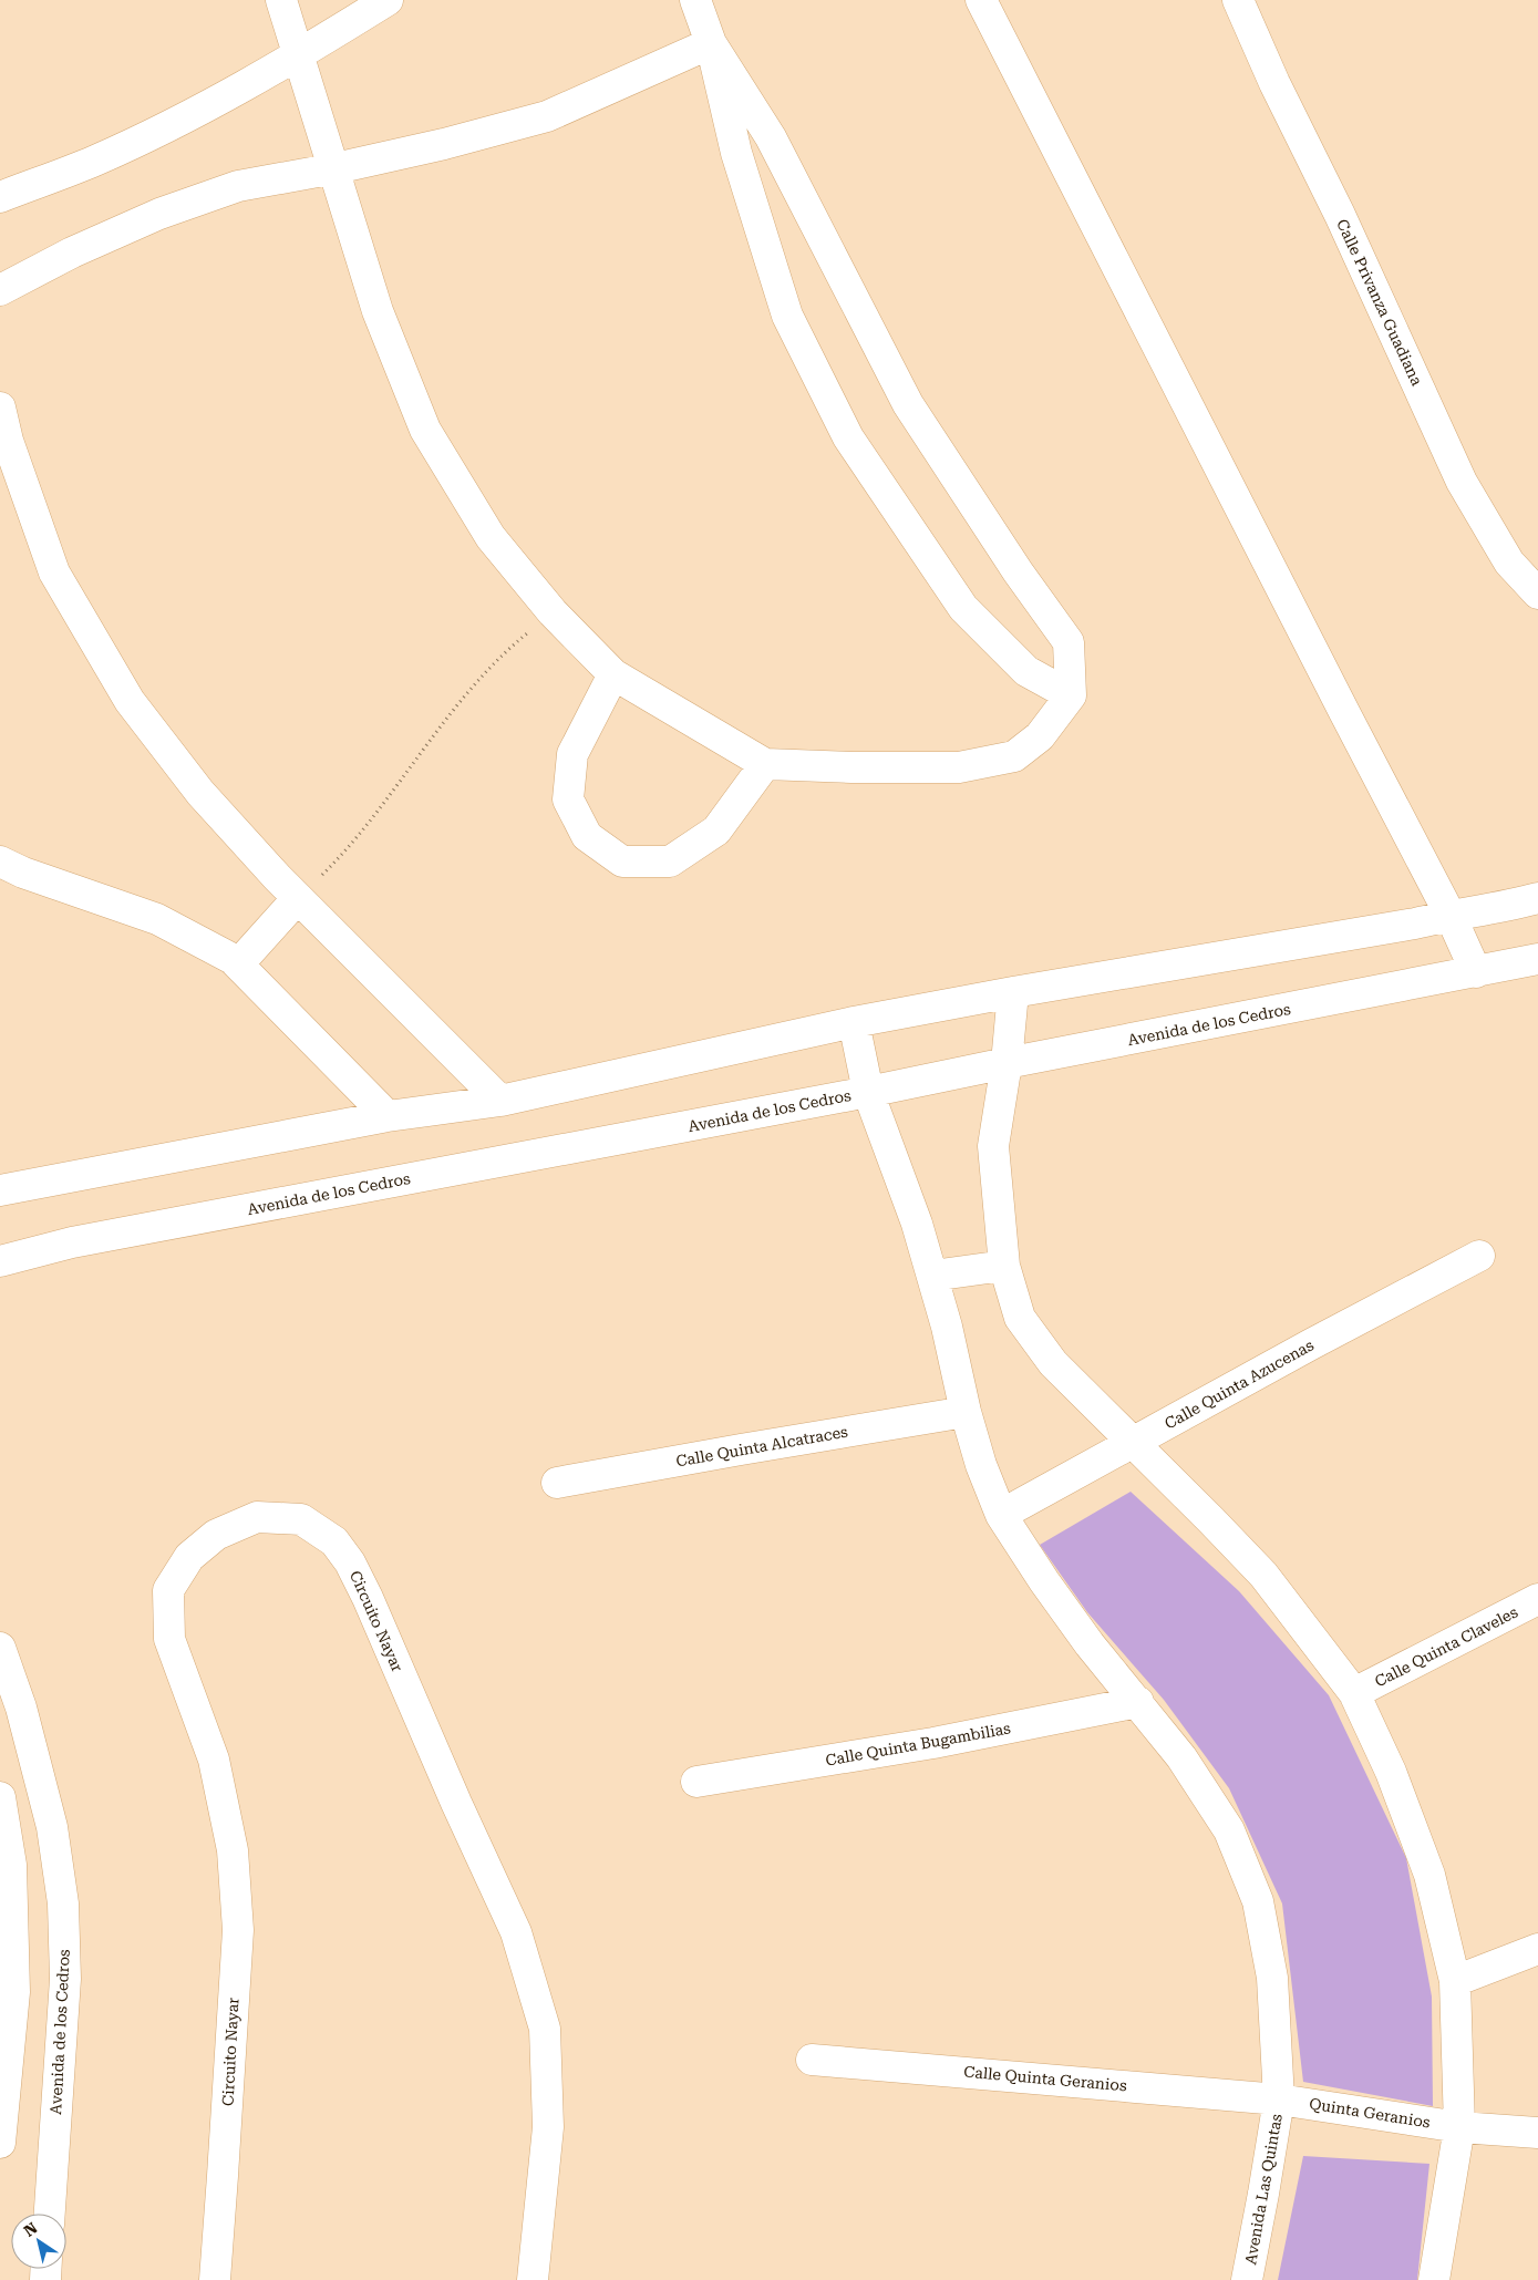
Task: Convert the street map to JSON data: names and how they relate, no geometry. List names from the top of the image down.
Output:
{
  "streets": {
    "street": [
      "Calle Privanza Guadiana",
      "Avenida de los Cedros",
      "Calle Quinta Azucenas",
      "Calle Quinta Alcatraces",
      "Circuito Nayar",
      "Calle Quinta Claveles",
      "Calle Quinta Bugambilias",
      "Calle Quinta Geranios",
      "Quinta Geranios",
      "Avenida Las Quintas"
    ]
  },
  "crossings": [
    ["Avenida de los Cedros", "Avenida Las Quintas"],
    ["Calle Quinta Azucenas", "Avenida Las Quintas"],
    ["Calle Quinta Alcatraces", "Avenida Las Quintas"],
    ["Calle Quinta Bugambilias", "Avenida Las Quintas"],
    ["Calle Quinta Geranios", "Quinta Geranios"],
    ["Calle Quinta Geranios", "Avenida Las Quintas"],
    ["Quinta Geranios", "Avenida Las Quintas"]
  ],
  "north": "top left"
}
